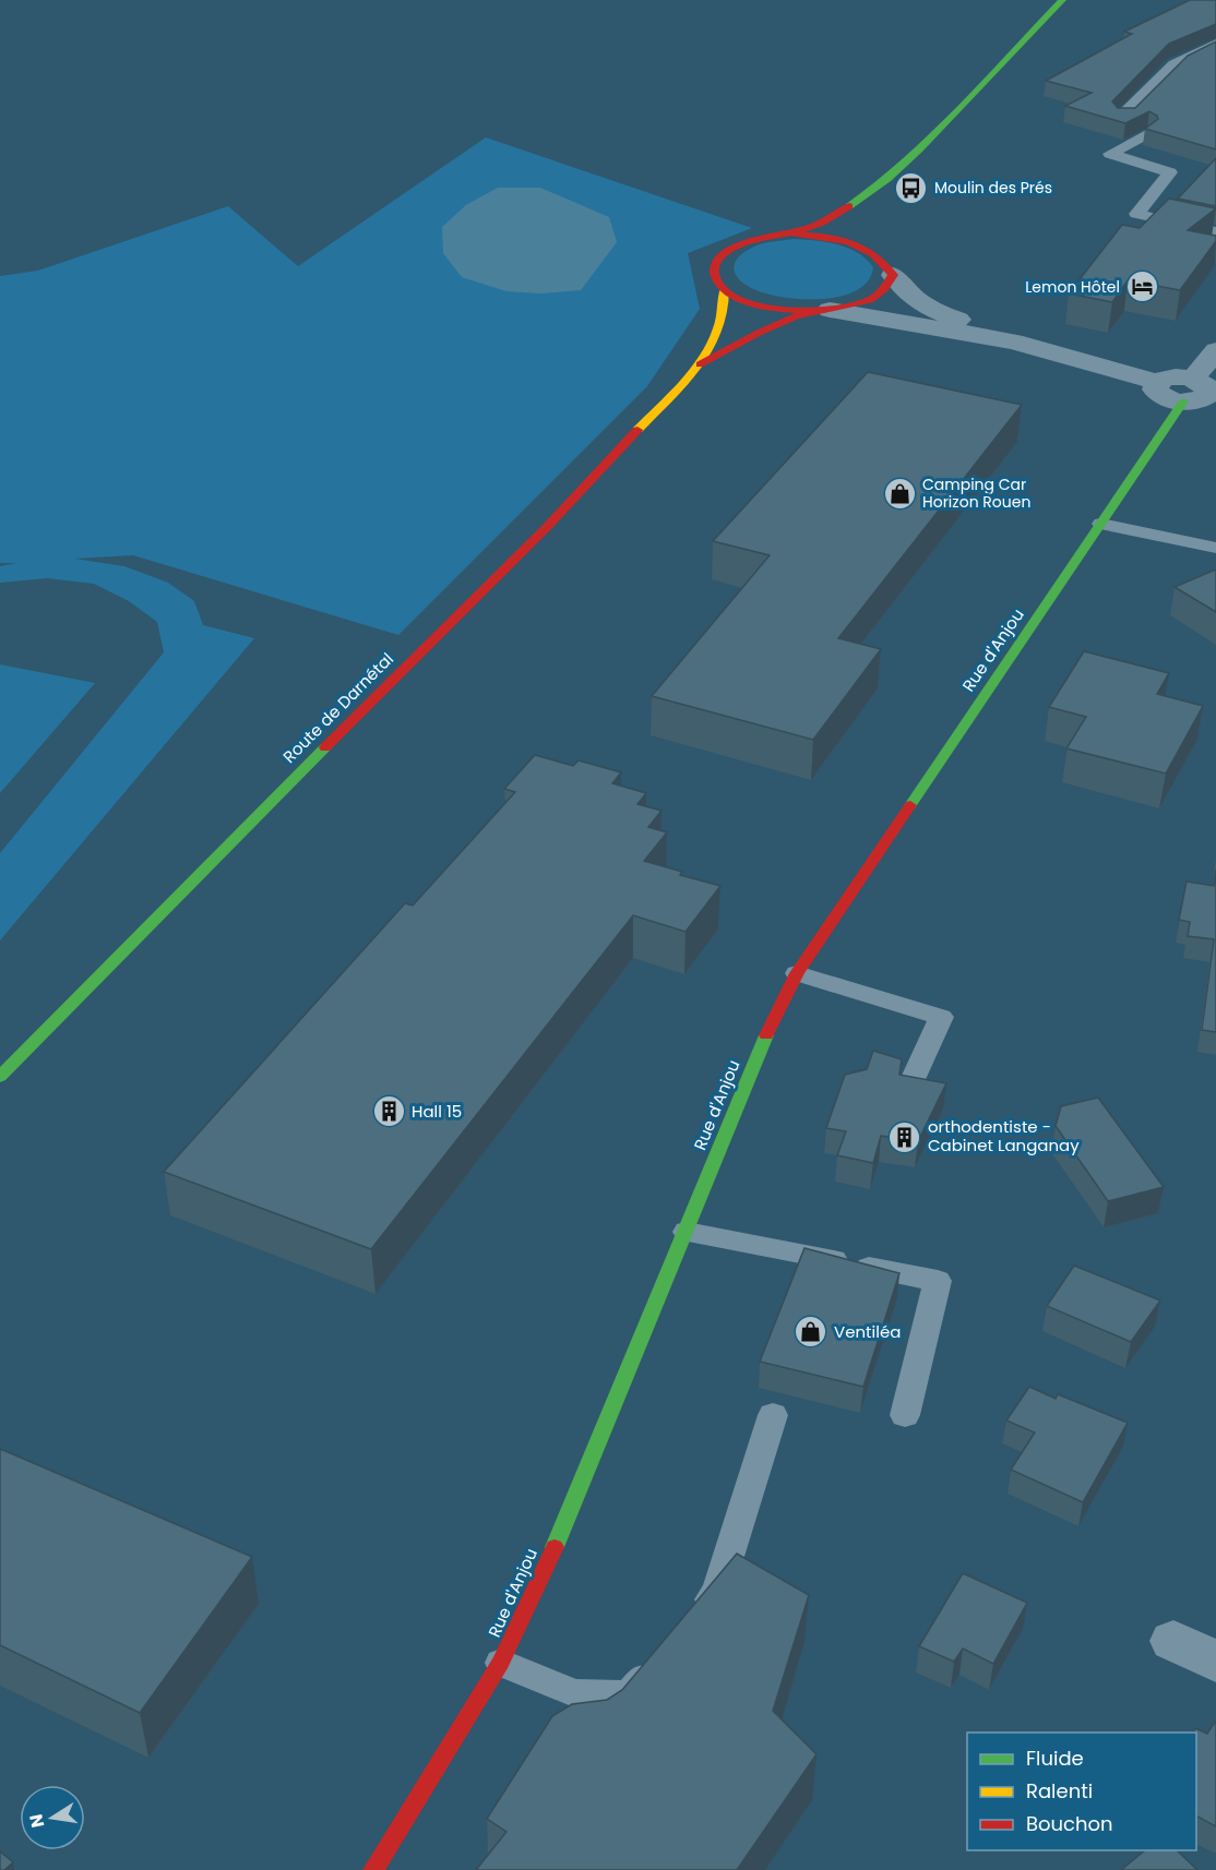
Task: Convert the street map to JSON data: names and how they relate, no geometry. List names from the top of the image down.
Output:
{
  "streets": {
    "main road": ["Rue d'Anjou", "Route de Darnétal"]
  },
  "places": {
    "bus stop": ["Moulin des Prés"],
    "hotel": ["Lemon Hôtel"],
    "shop": ["Camping Car Horizon Rouen", "Ventiléa"],
    "building": ["Hall 15", "orthodentiste - Cabinet Langanay"]
  },
  "legend": ["Fluide", "Ralenti", "Bouchon"],
  "north": "left"
}
